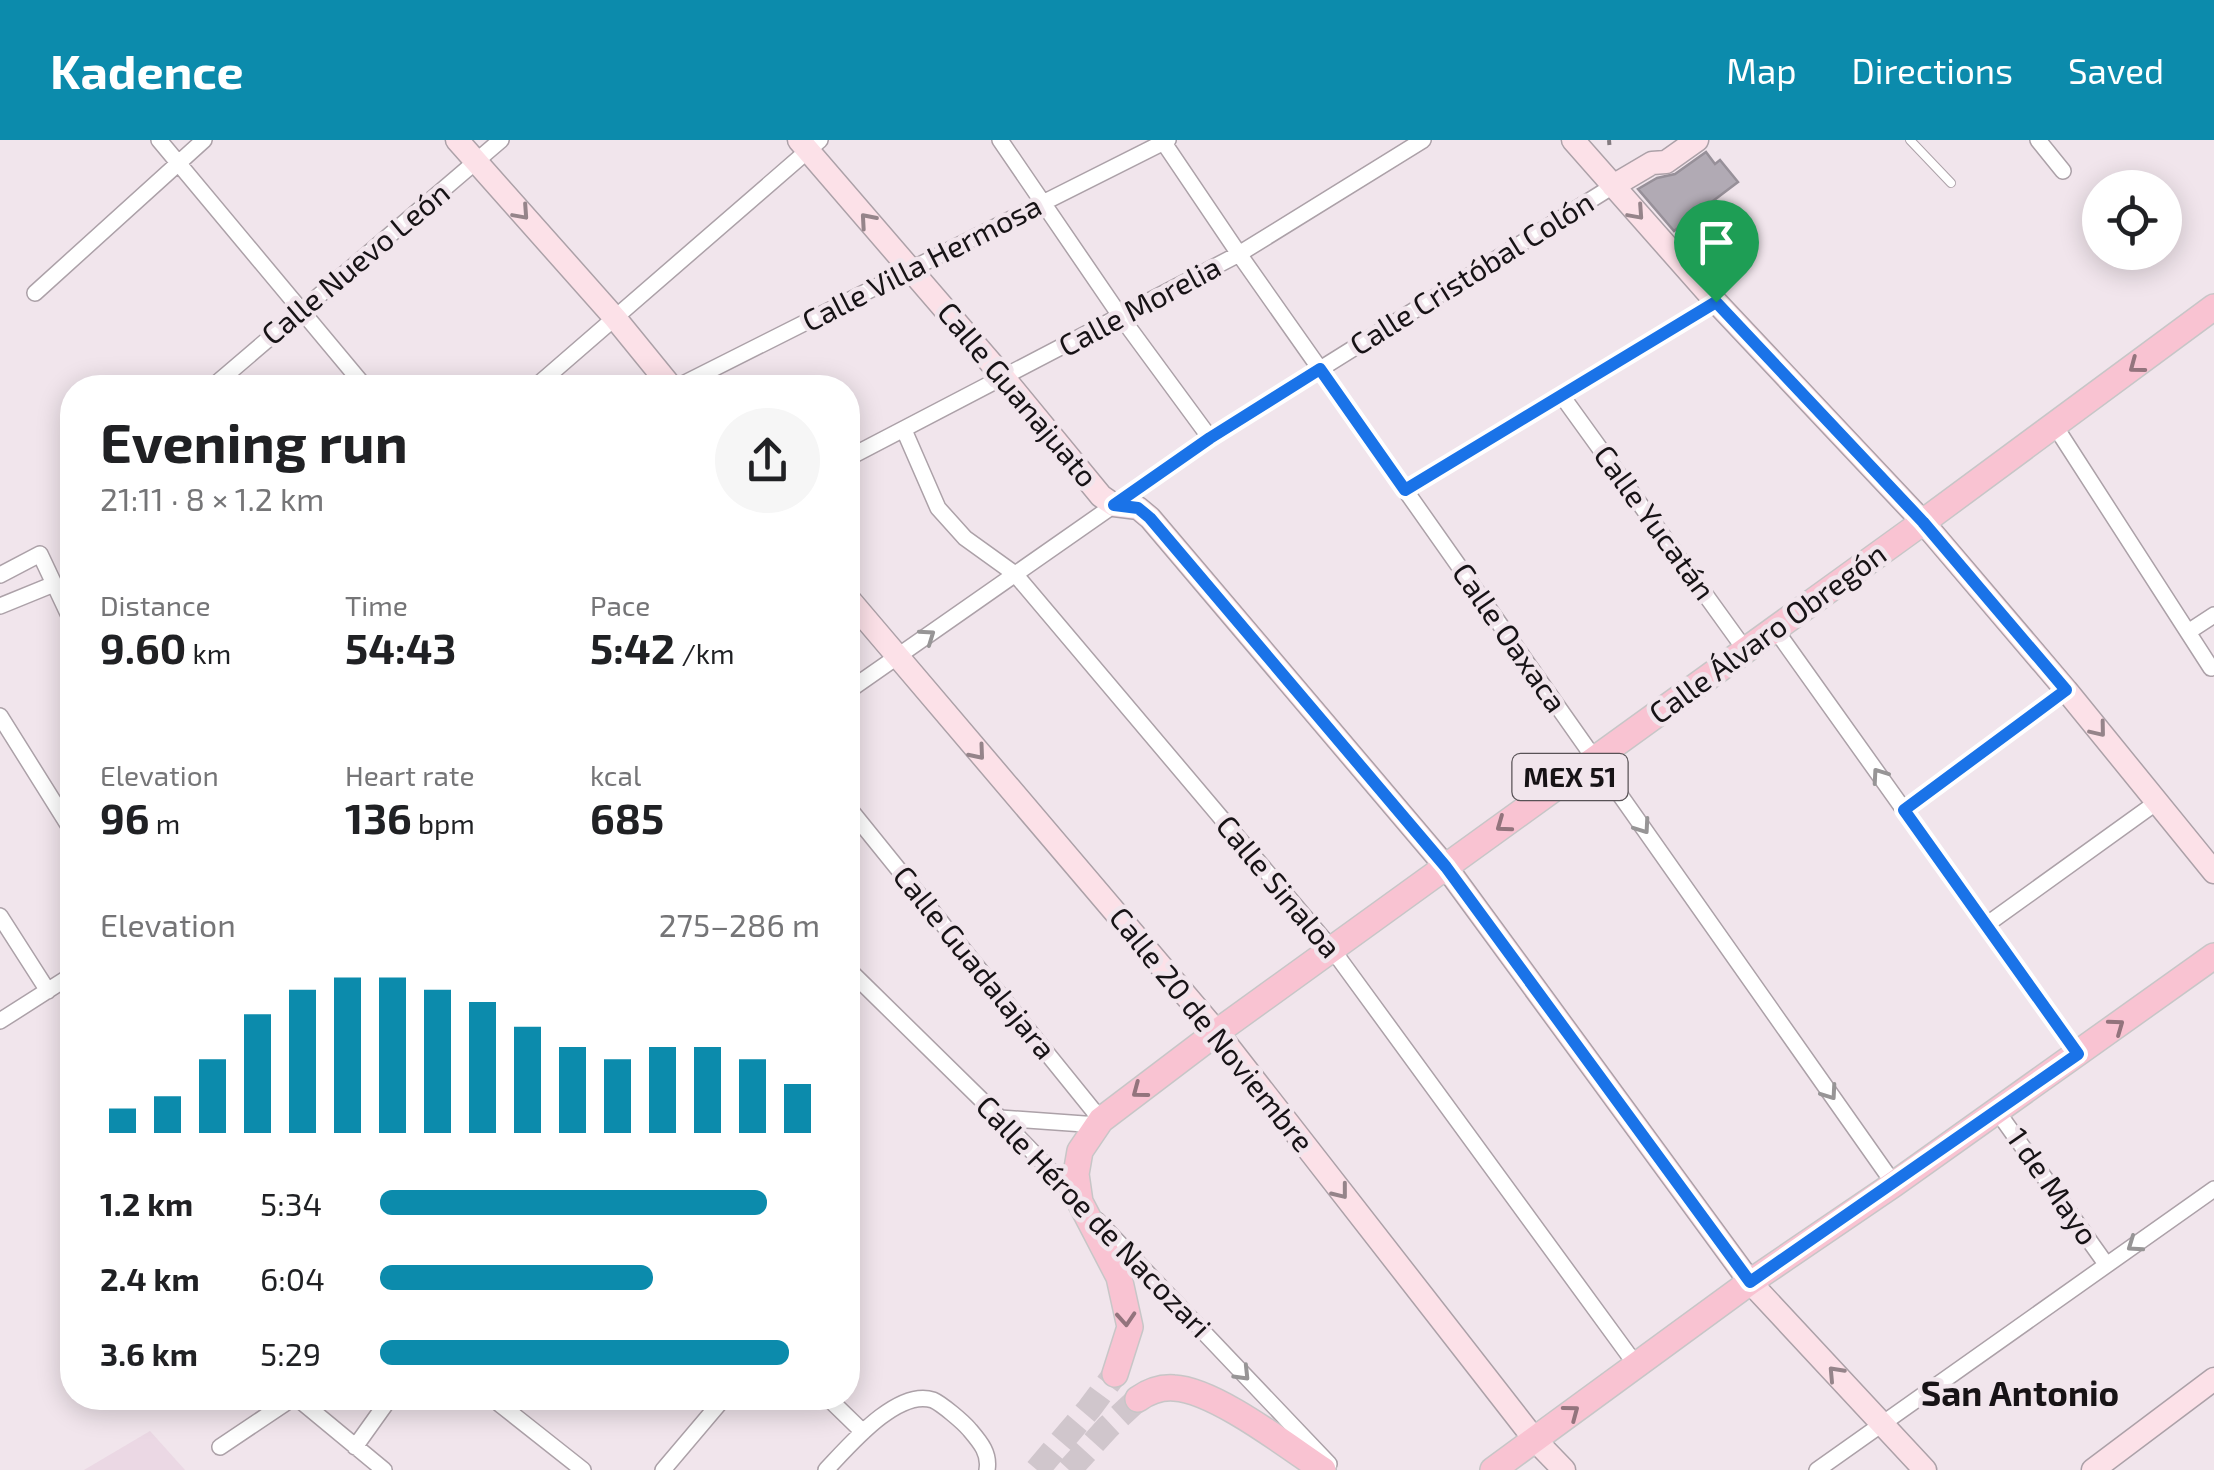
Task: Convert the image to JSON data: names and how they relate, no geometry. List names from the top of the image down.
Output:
{
  "streets": {
    "main road": ["Calle Álvaro Obregón", "MEX 51"],
    "street": [
      "Calle Nuevo León",
      "Calle Villa Hermosa",
      "Calle Cristóbal Colón",
      "Calle Morelia",
      "Calle Guanajuato",
      "Calle Yucatán",
      "Calle Oaxaca",
      "Calle Sinaloa",
      "Calle Guadalajara",
      "Calle 20 de Noviembre",
      "1 de Mayo",
      "Calle Héroe de Nacozari"
    ]
  },
  "crossings": [
    ["Calle Villa Hermosa", "Calle Guanajuato"],
    ["Calle Villa Hermosa", "Calle Oaxaca"],
    ["Calle Cristóbal Colón", "Calle Guanajuato"],
    ["Calle Cristóbal Colón", "Calle Oaxaca"],
    ["Calle Cristóbal Colón", "Calle Sinaloa"],
    ["Calle Cristóbal Colón", "Calle 20 de Noviembre"],
    ["Calle Morelia", "Calle Guanajuato"],
    ["Calle Morelia", "Calle Oaxaca"],
    ["Calle Morelia", "Calle Sinaloa"],
    ["Calle Guanajuato", "Calle Álvaro Obregón"],
    ["Calle Yucatán", "Calle Álvaro Obregón"],
    ["Calle Álvaro Obregón", "Calle Oaxaca"],
    ["Calle Álvaro Obregón", "Calle Sinaloa"],
    ["Calle Álvaro Obregón", "Calle Guadalajara"],
    ["Calle Álvaro Obregón", "Calle 20 de Noviembre"],
    ["Calle Álvaro Obregón", "Calle Héroe de Nacozari"]
  ],
  "one_way": [
    "Calle Álvaro Obregón",
    "Calle Oaxaca",
    "Calle 20 de Noviembre",
    "Calle Héroe de Nacozari"
  ],
  "districts": ["San Antonio"],
  "page": {
    "header": "Kadence",
    "nav": ["Map", "Directions", "Saved"],
    "heading": ["Evening run", "21:11 · 8 × 1.2 km"],
    "stats": [
      ["Distance", "9.60 km"],
      ["Time", "54:43"],
      ["Pace", "5:42 /km"],
      ["Elevation", "96 m"],
      ["Heart rate", "136 bpm"],
      ["kcal", "685"]
    ],
    "chart": ["Elevation", "275–286 m"],
    "list": [
      {
        "name": "1.2 km",
        "note": "5:34"
      },
      {
        "name": "2.4 km",
        "note": "6:04"
      },
      {
        "name": "3.6 km",
        "note": "5:29"
      }
    ]
  }
}
